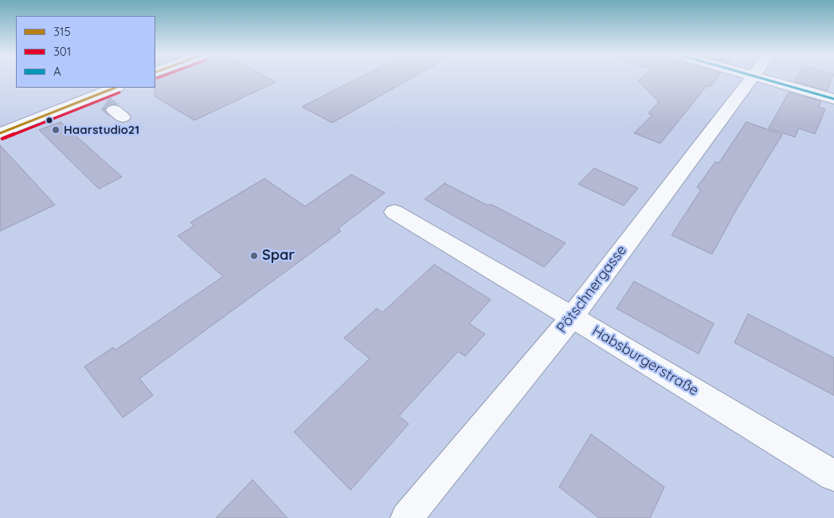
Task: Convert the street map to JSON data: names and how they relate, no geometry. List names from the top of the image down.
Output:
{
  "streets": {
    "street": ["Pötschnergasse", "Habsburgerstraße"]
  },
  "crossings": [
    ["Pötschnergasse", "Habsburgerstraße"]
  ],
  "places": ["Haarstudio21", "Spar"],
  "lines": ["transit line A", "transit line 315", "transit line 301"],
  "legend": ["315", "301", "A"]
}
